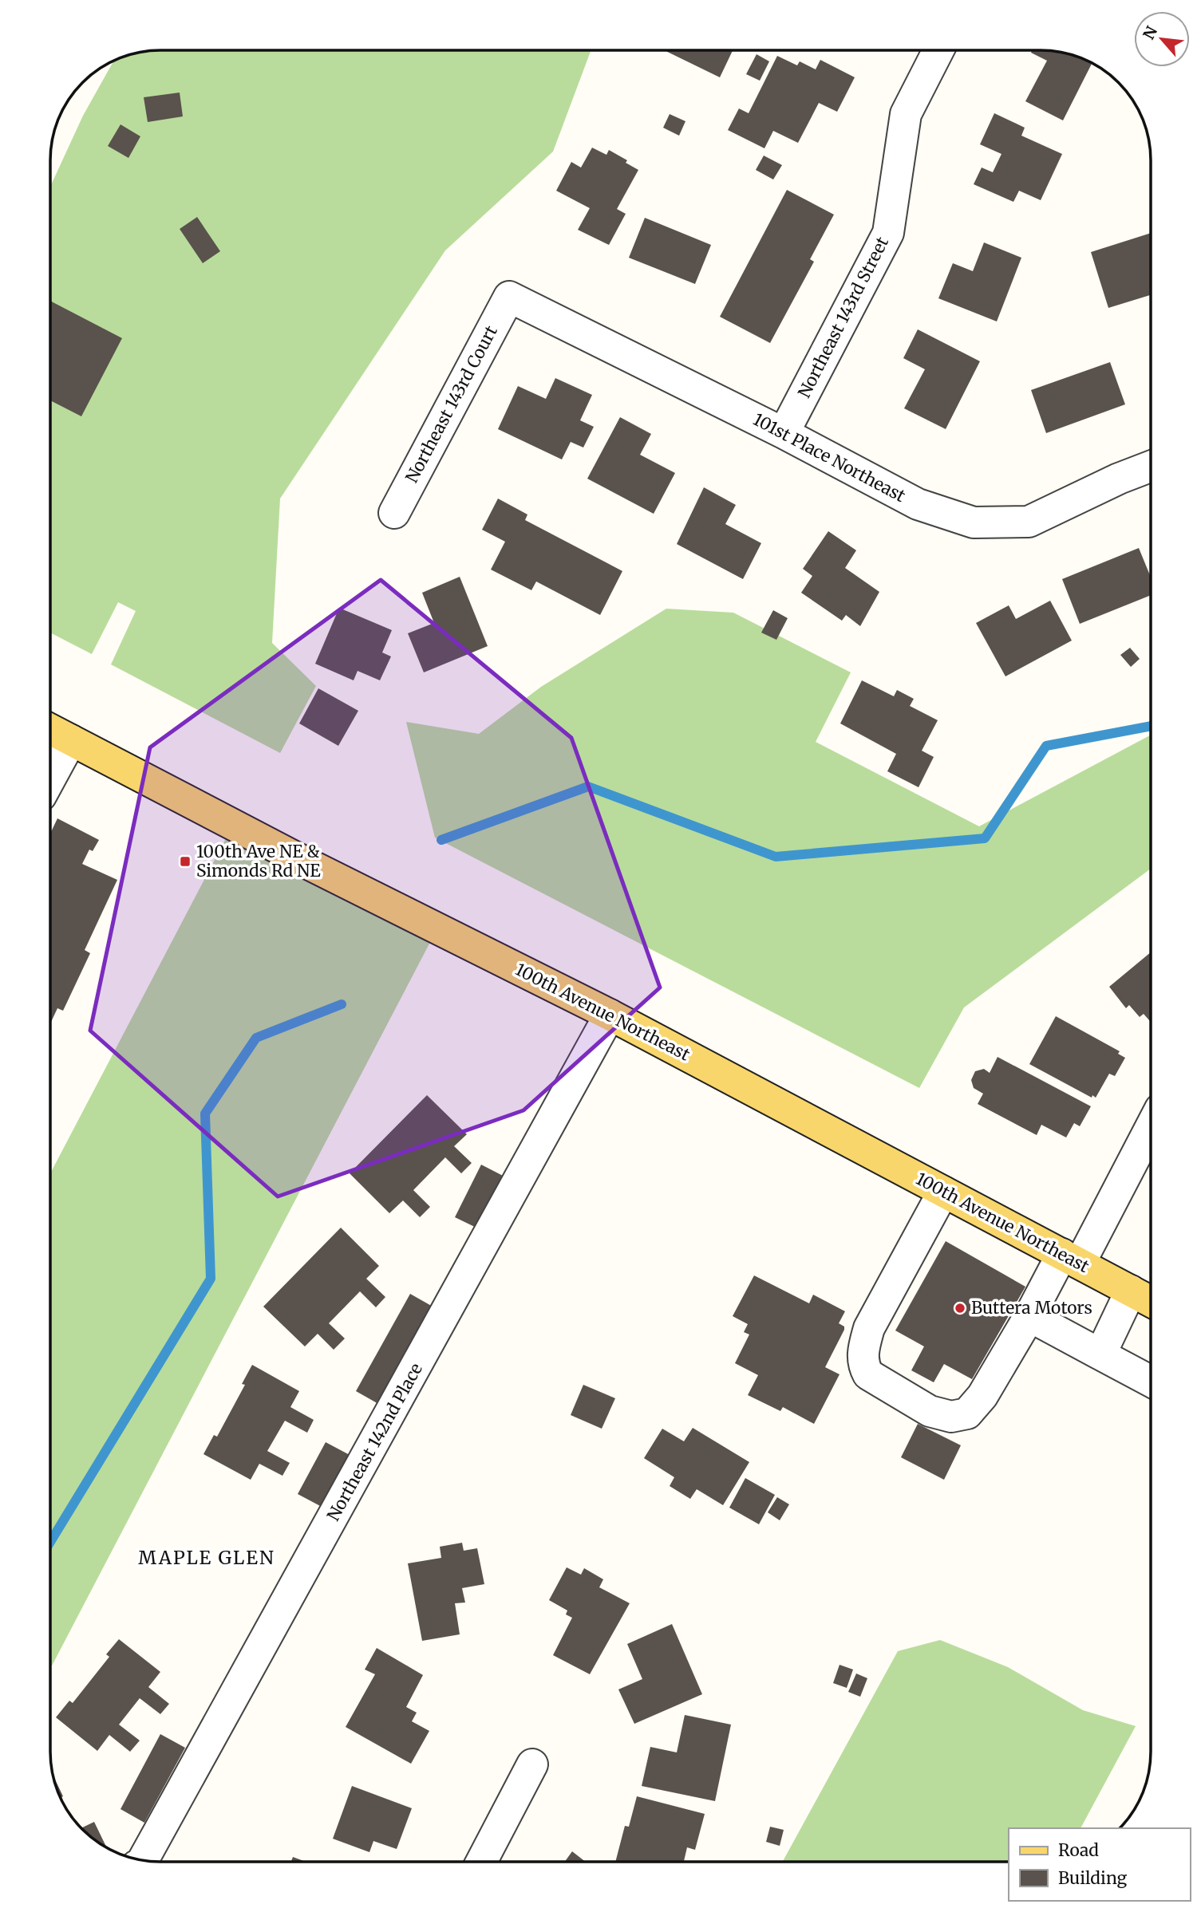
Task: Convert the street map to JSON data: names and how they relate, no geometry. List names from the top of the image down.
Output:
{
  "streets": {
    "main road": ["100th Avenue Northeast"],
    "street": [
      "Northeast 143rd Street",
      "Northeast 143rd Court",
      "101st Place Northeast",
      "Northeast 142nd Place"
    ]
  },
  "crossings": [
    ["Northeast 143rd Street", "101st Place Northeast"],
    ["Northeast 143rd Court", "101st Place Northeast"],
    ["100th Avenue Northeast", "Northeast 142nd Place"]
  ],
  "districts": ["MAPLE GLEN"],
  "places": {
    "transit": ["100th Ave NE & Simonds Rd NE"],
    "other": ["Buttera Motors"]
  },
  "legend": ["Road", "Building"],
  "north": "top left"
}
